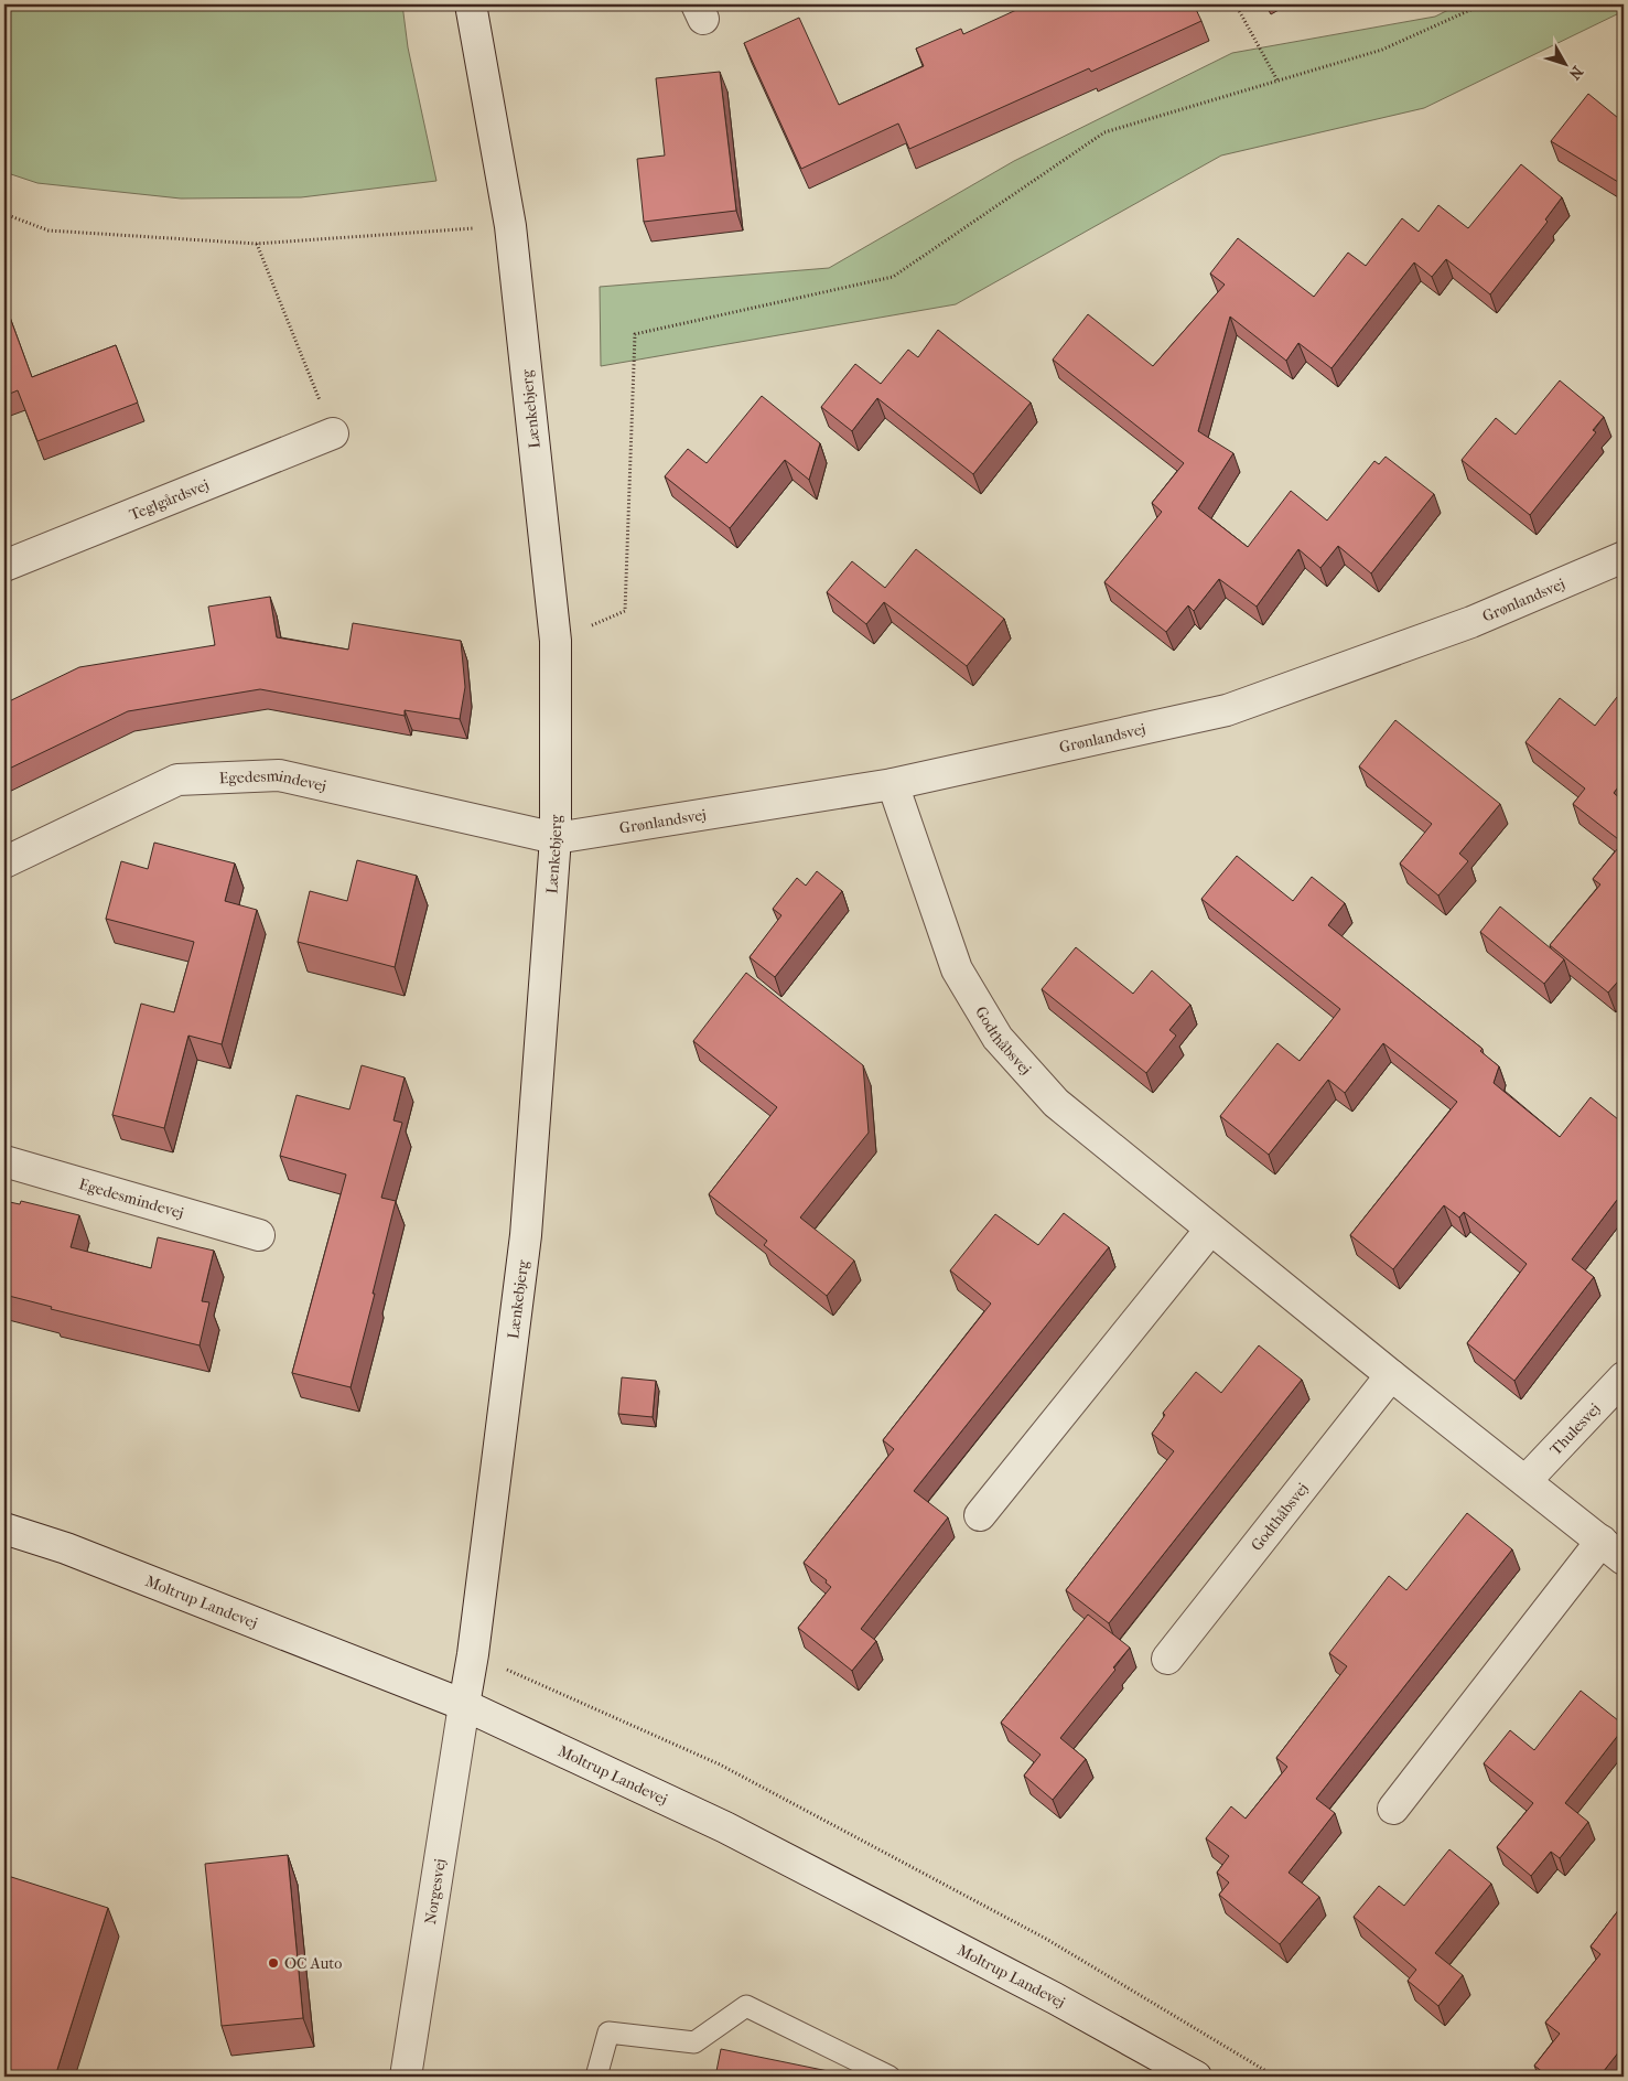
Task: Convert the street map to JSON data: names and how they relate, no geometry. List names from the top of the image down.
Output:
{
  "streets": {
    "street": [
      "Lænkebjerg",
      "Teglgårdsvej",
      "Grønlandsvej",
      "Egedesmindevej",
      "Godthåbsvej",
      "Thulesvej",
      "Moltrup Landevej",
      "Norgesvej"
    ]
  },
  "crossings": [
    ["Lænkebjerg", "Grønlandsvej"],
    ["Lænkebjerg", "Egedesmindevej"],
    ["Lænkebjerg", "Moltrup Landevej"],
    ["Lænkebjerg", "Norgesvej"],
    ["Grønlandsvej", "Egedesmindevej"],
    ["Grønlandsvej", "Godthåbsvej"],
    ["Godthåbsvej", "Thulesvej"],
    ["Moltrup Landevej", "Norgesvej"]
  ],
  "places": ["OC Auto"],
  "north": "bottom right"
}
